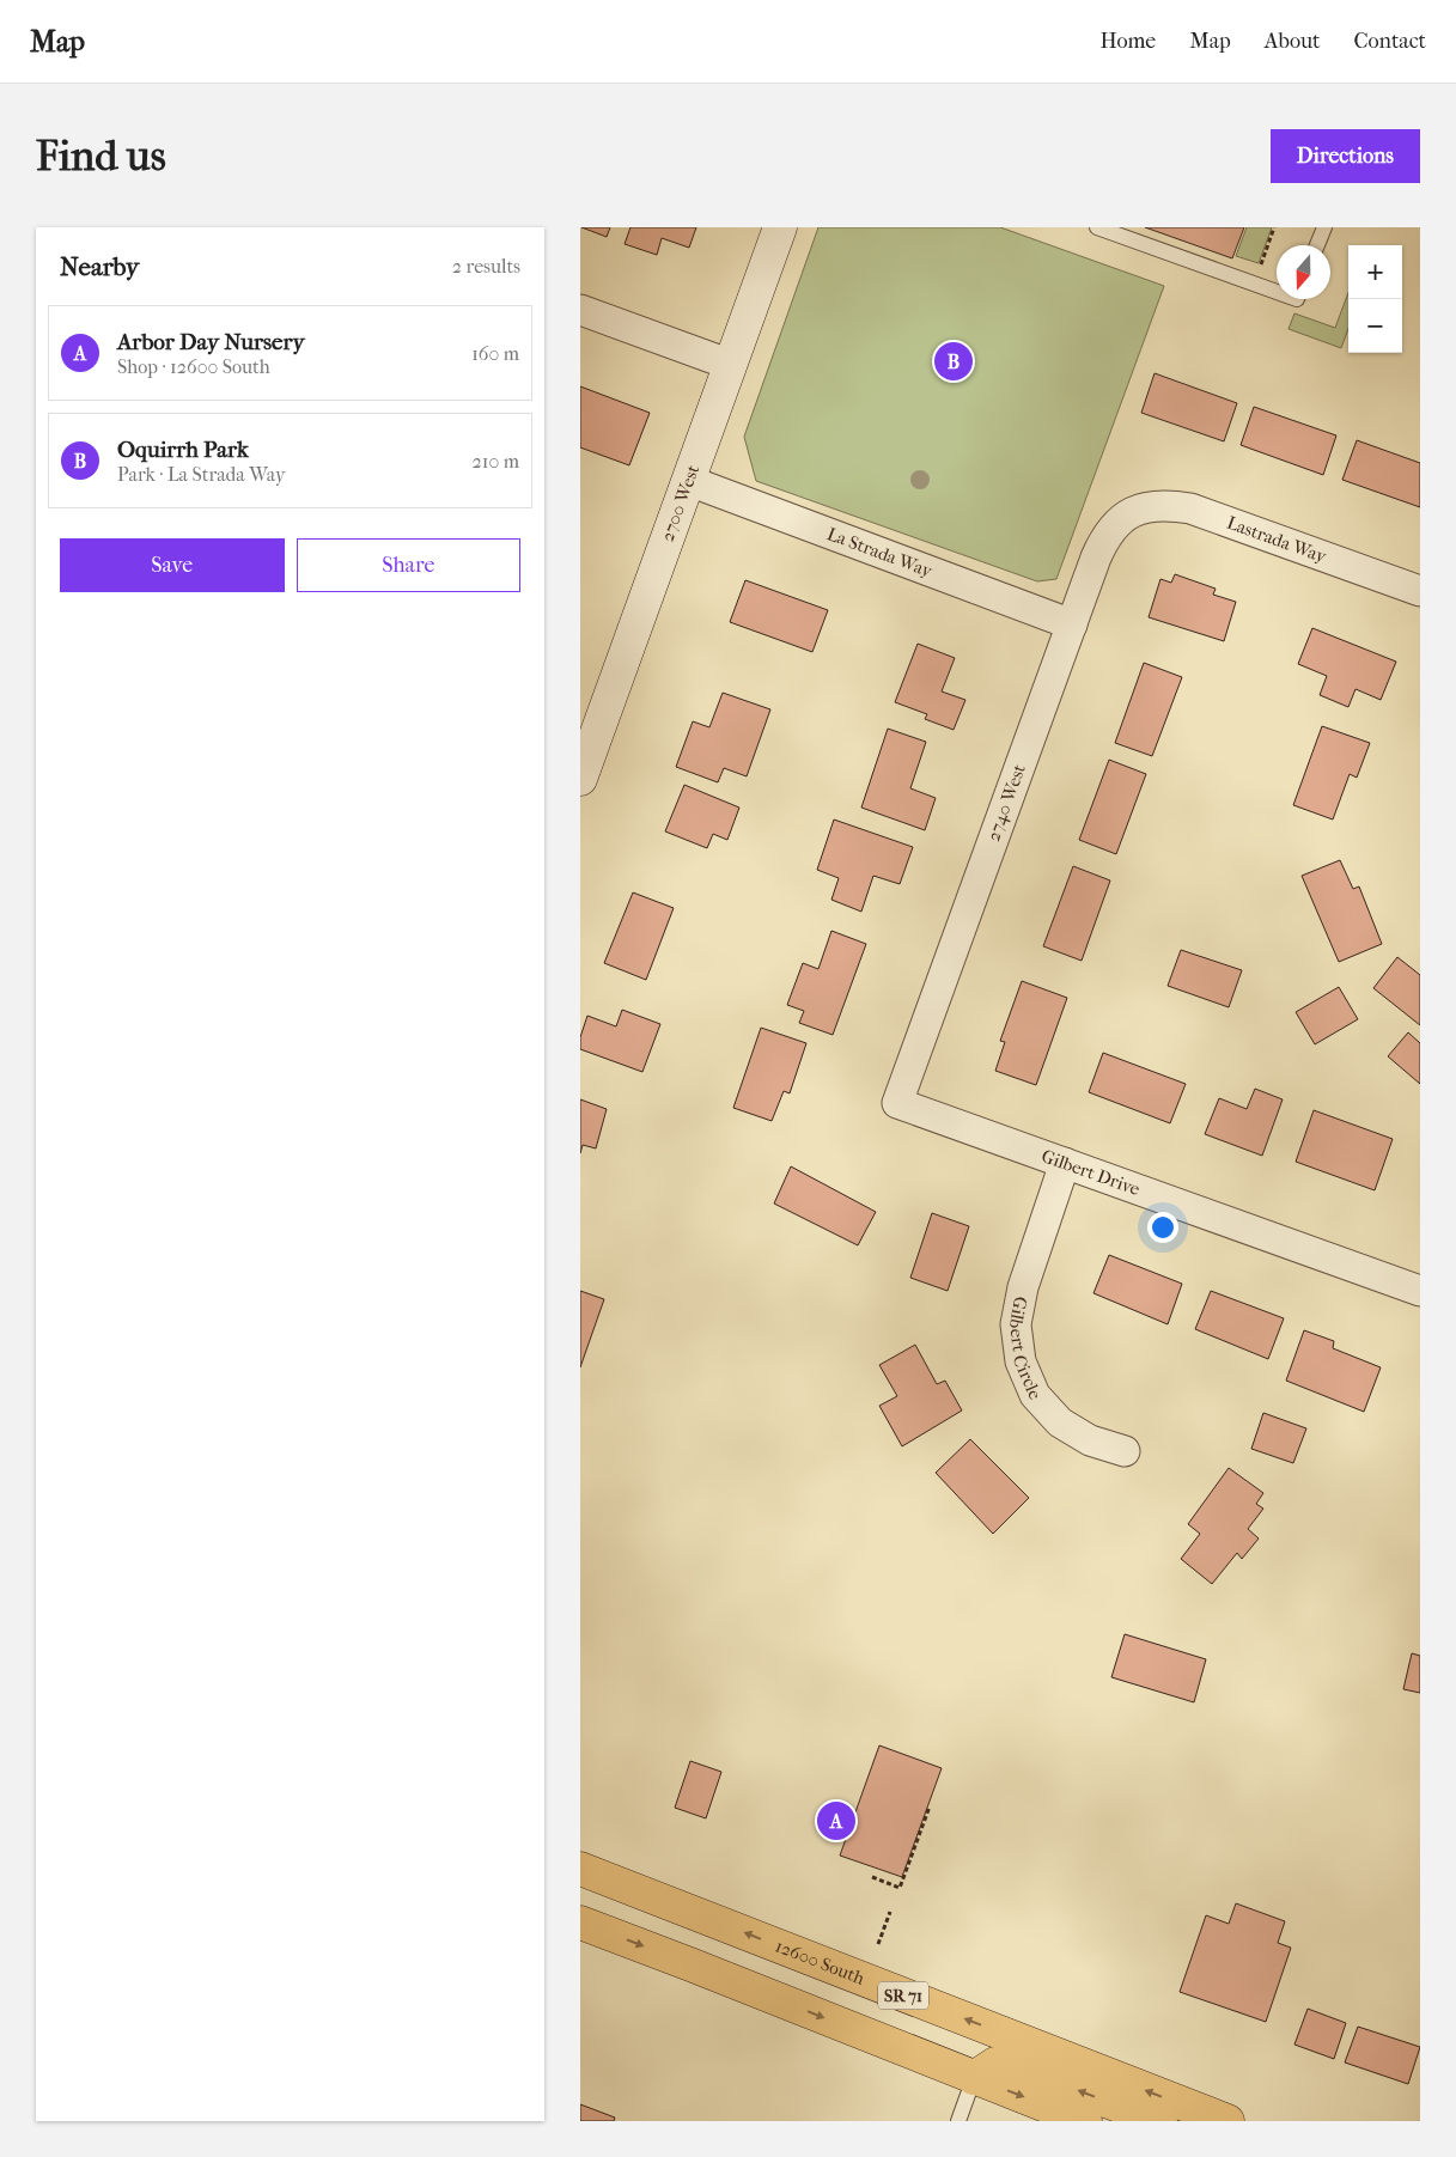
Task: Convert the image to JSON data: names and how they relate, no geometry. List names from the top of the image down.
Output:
{
  "streets": {
    "main road": ["2700 West", "12600 South", "SR 71"],
    "street": [
      "Lastrada Way",
      "La Strada Way",
      "2740 West",
      "Gilbert Drive",
      "Gilbert Circle"
    ]
  },
  "crossings": [
    ["2700 West", "La Strada Way"],
    ["Lastrada Way", "2740 West"],
    ["La Strada Way", "2740 West"],
    ["2740 West", "Gilbert Drive"],
    ["Gilbert Drive", "Gilbert Circle"]
  ],
  "north": "bottom",
  "page": {
    "header": "Map",
    "nav": [
      "Home",
      "Map",
      "About",
      "Contact"
    ],
    "buttons": [
      "Directions",
      ["Save", "Share"]
    ],
    "title": "Find us",
    "heading": ["Nearby", "2 results"],
    "map_buttons": ["+", "−"],
    "list": [
      {
        "mark": "A",
        "name": "Arbor Day Nursery",
        "note": "Shop · 12600 South",
        "value": "160 m"
      },
      {
        "mark": "B",
        "name": "Oquirrh Park",
        "note": "Park · La Strada Way",
        "value": "210 m"
      }
    ],
    "pins": ["B", "A"]
  }
}
